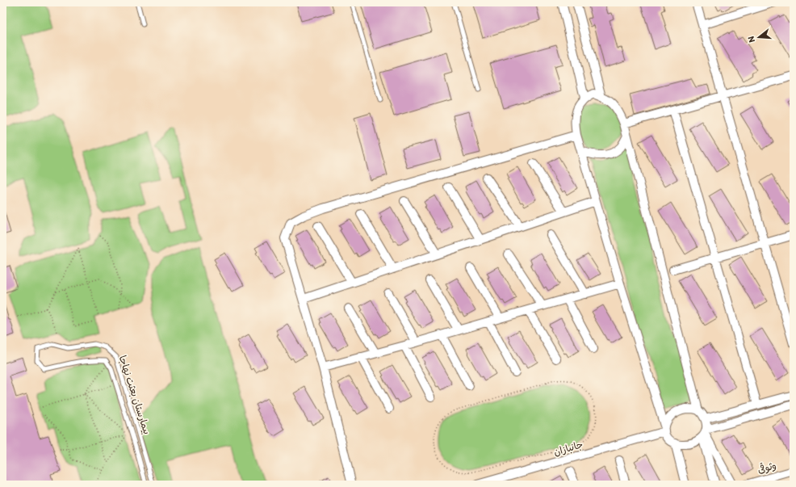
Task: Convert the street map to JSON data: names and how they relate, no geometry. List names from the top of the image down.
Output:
{
  "streets": {
    "street": ["جانبازان", "وثوقی"],
    "lane": ["بیمارستان بعثت نهاجا"]
  },
  "north": "left"
}
